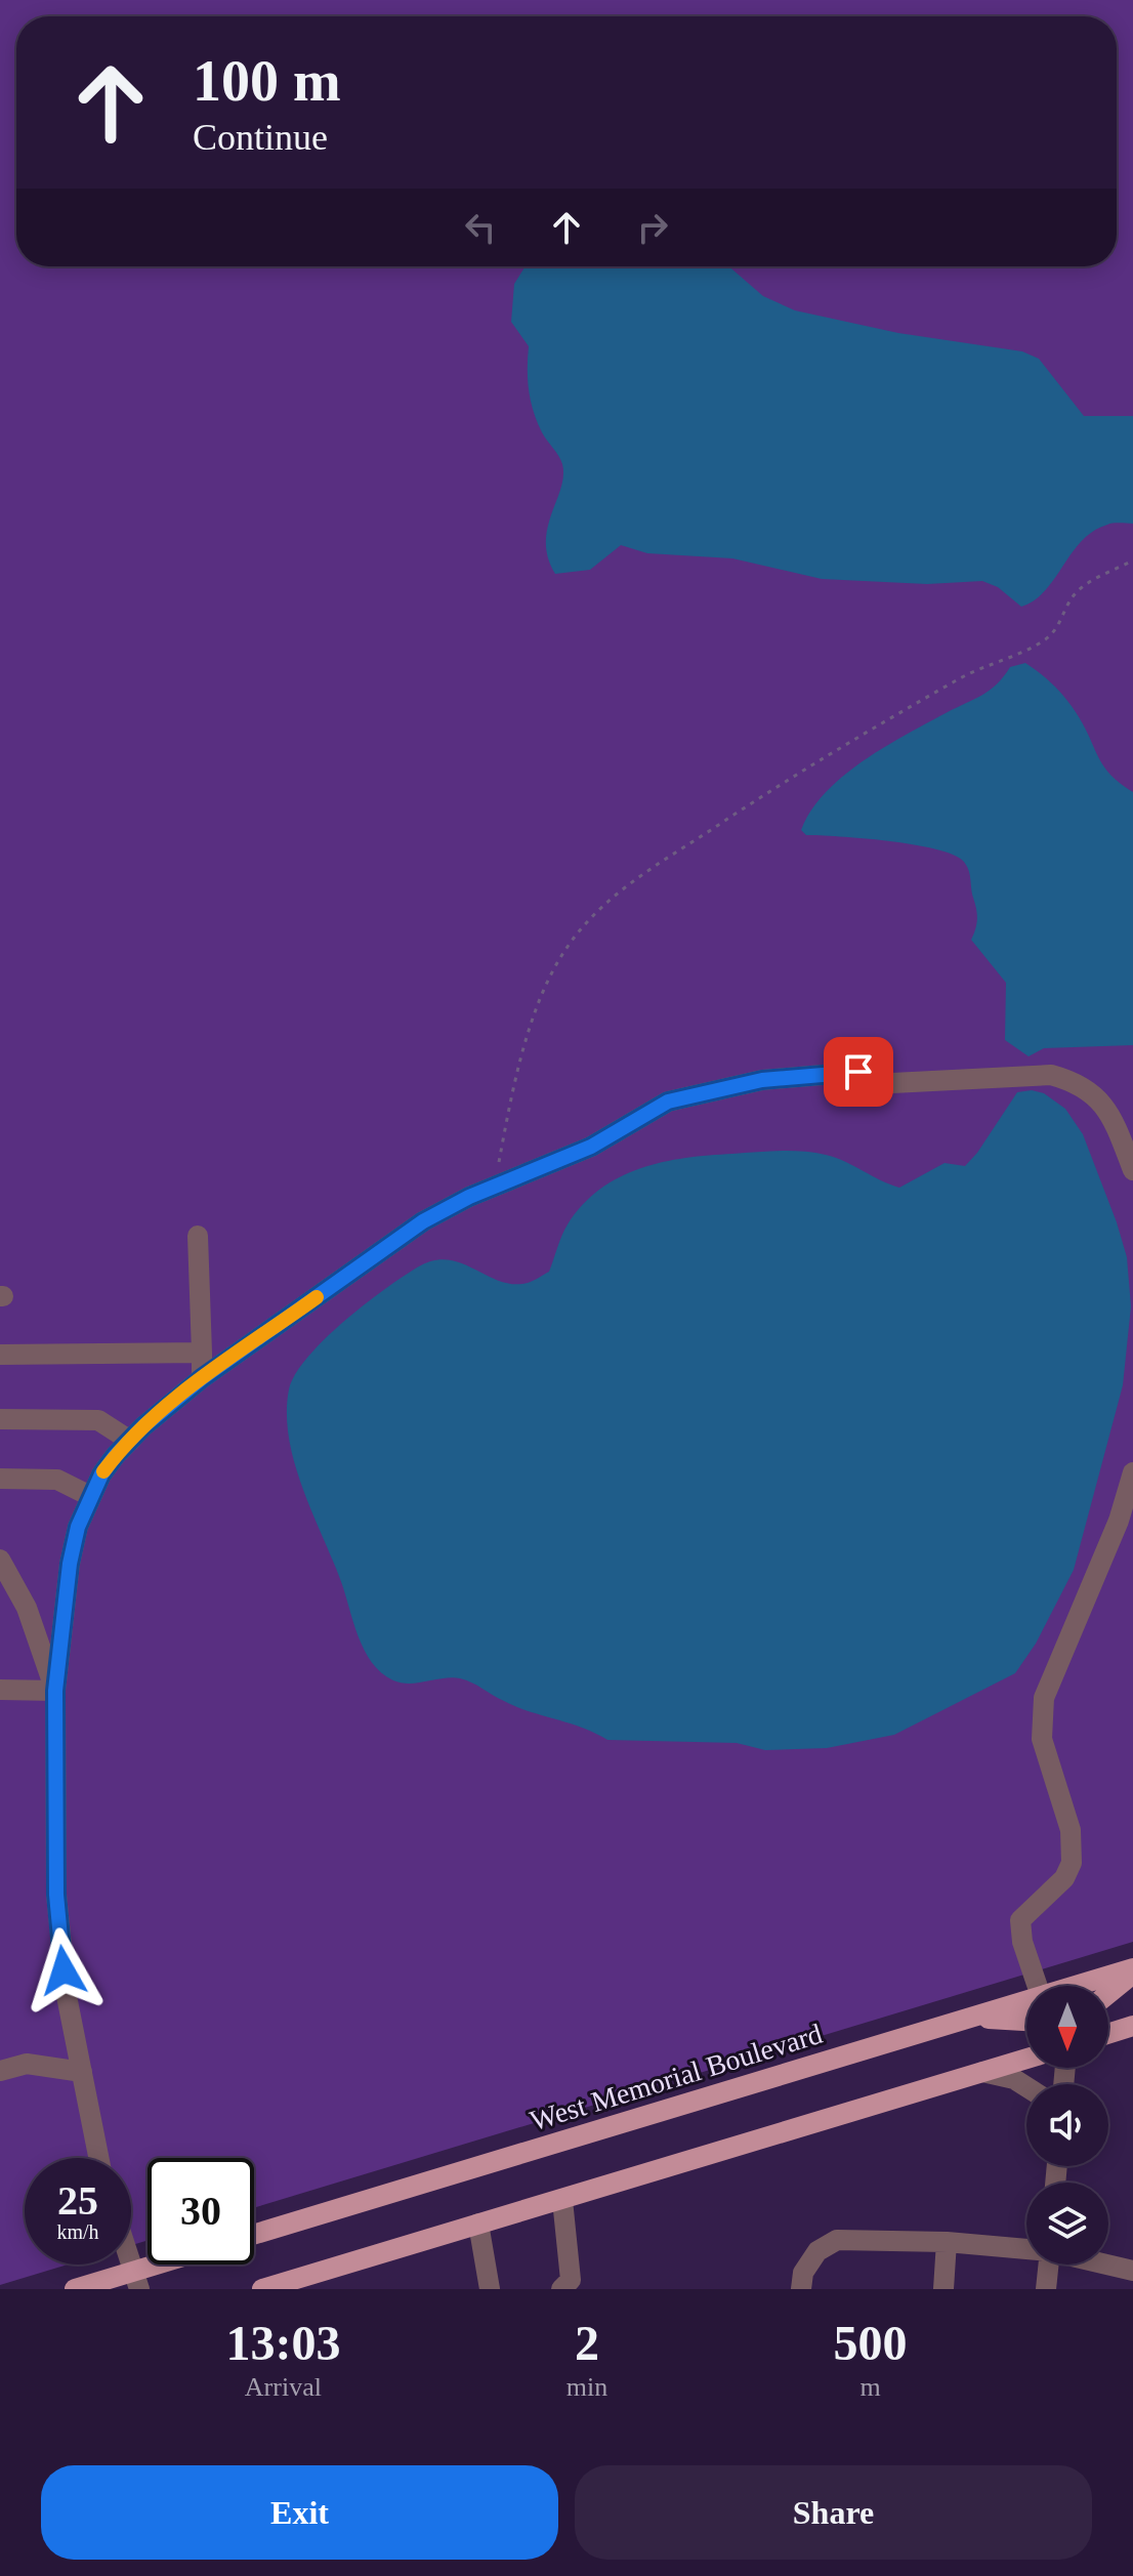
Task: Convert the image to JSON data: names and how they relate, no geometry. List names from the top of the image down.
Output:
{
  "streets": {
    "main road": ["West Memorial Boulevard"]
  },
  "north": "bottom",
  "page": {
    "turn": ["100 m", "Continue"],
    "speed": "25 km/h",
    "limit": "30",
    "eta": [
      "13:03",
      "Arrival",
      "2",
      "min",
      "500",
      "m"
    ],
    "buttons": ["Exit", "Share"]
  }
}
